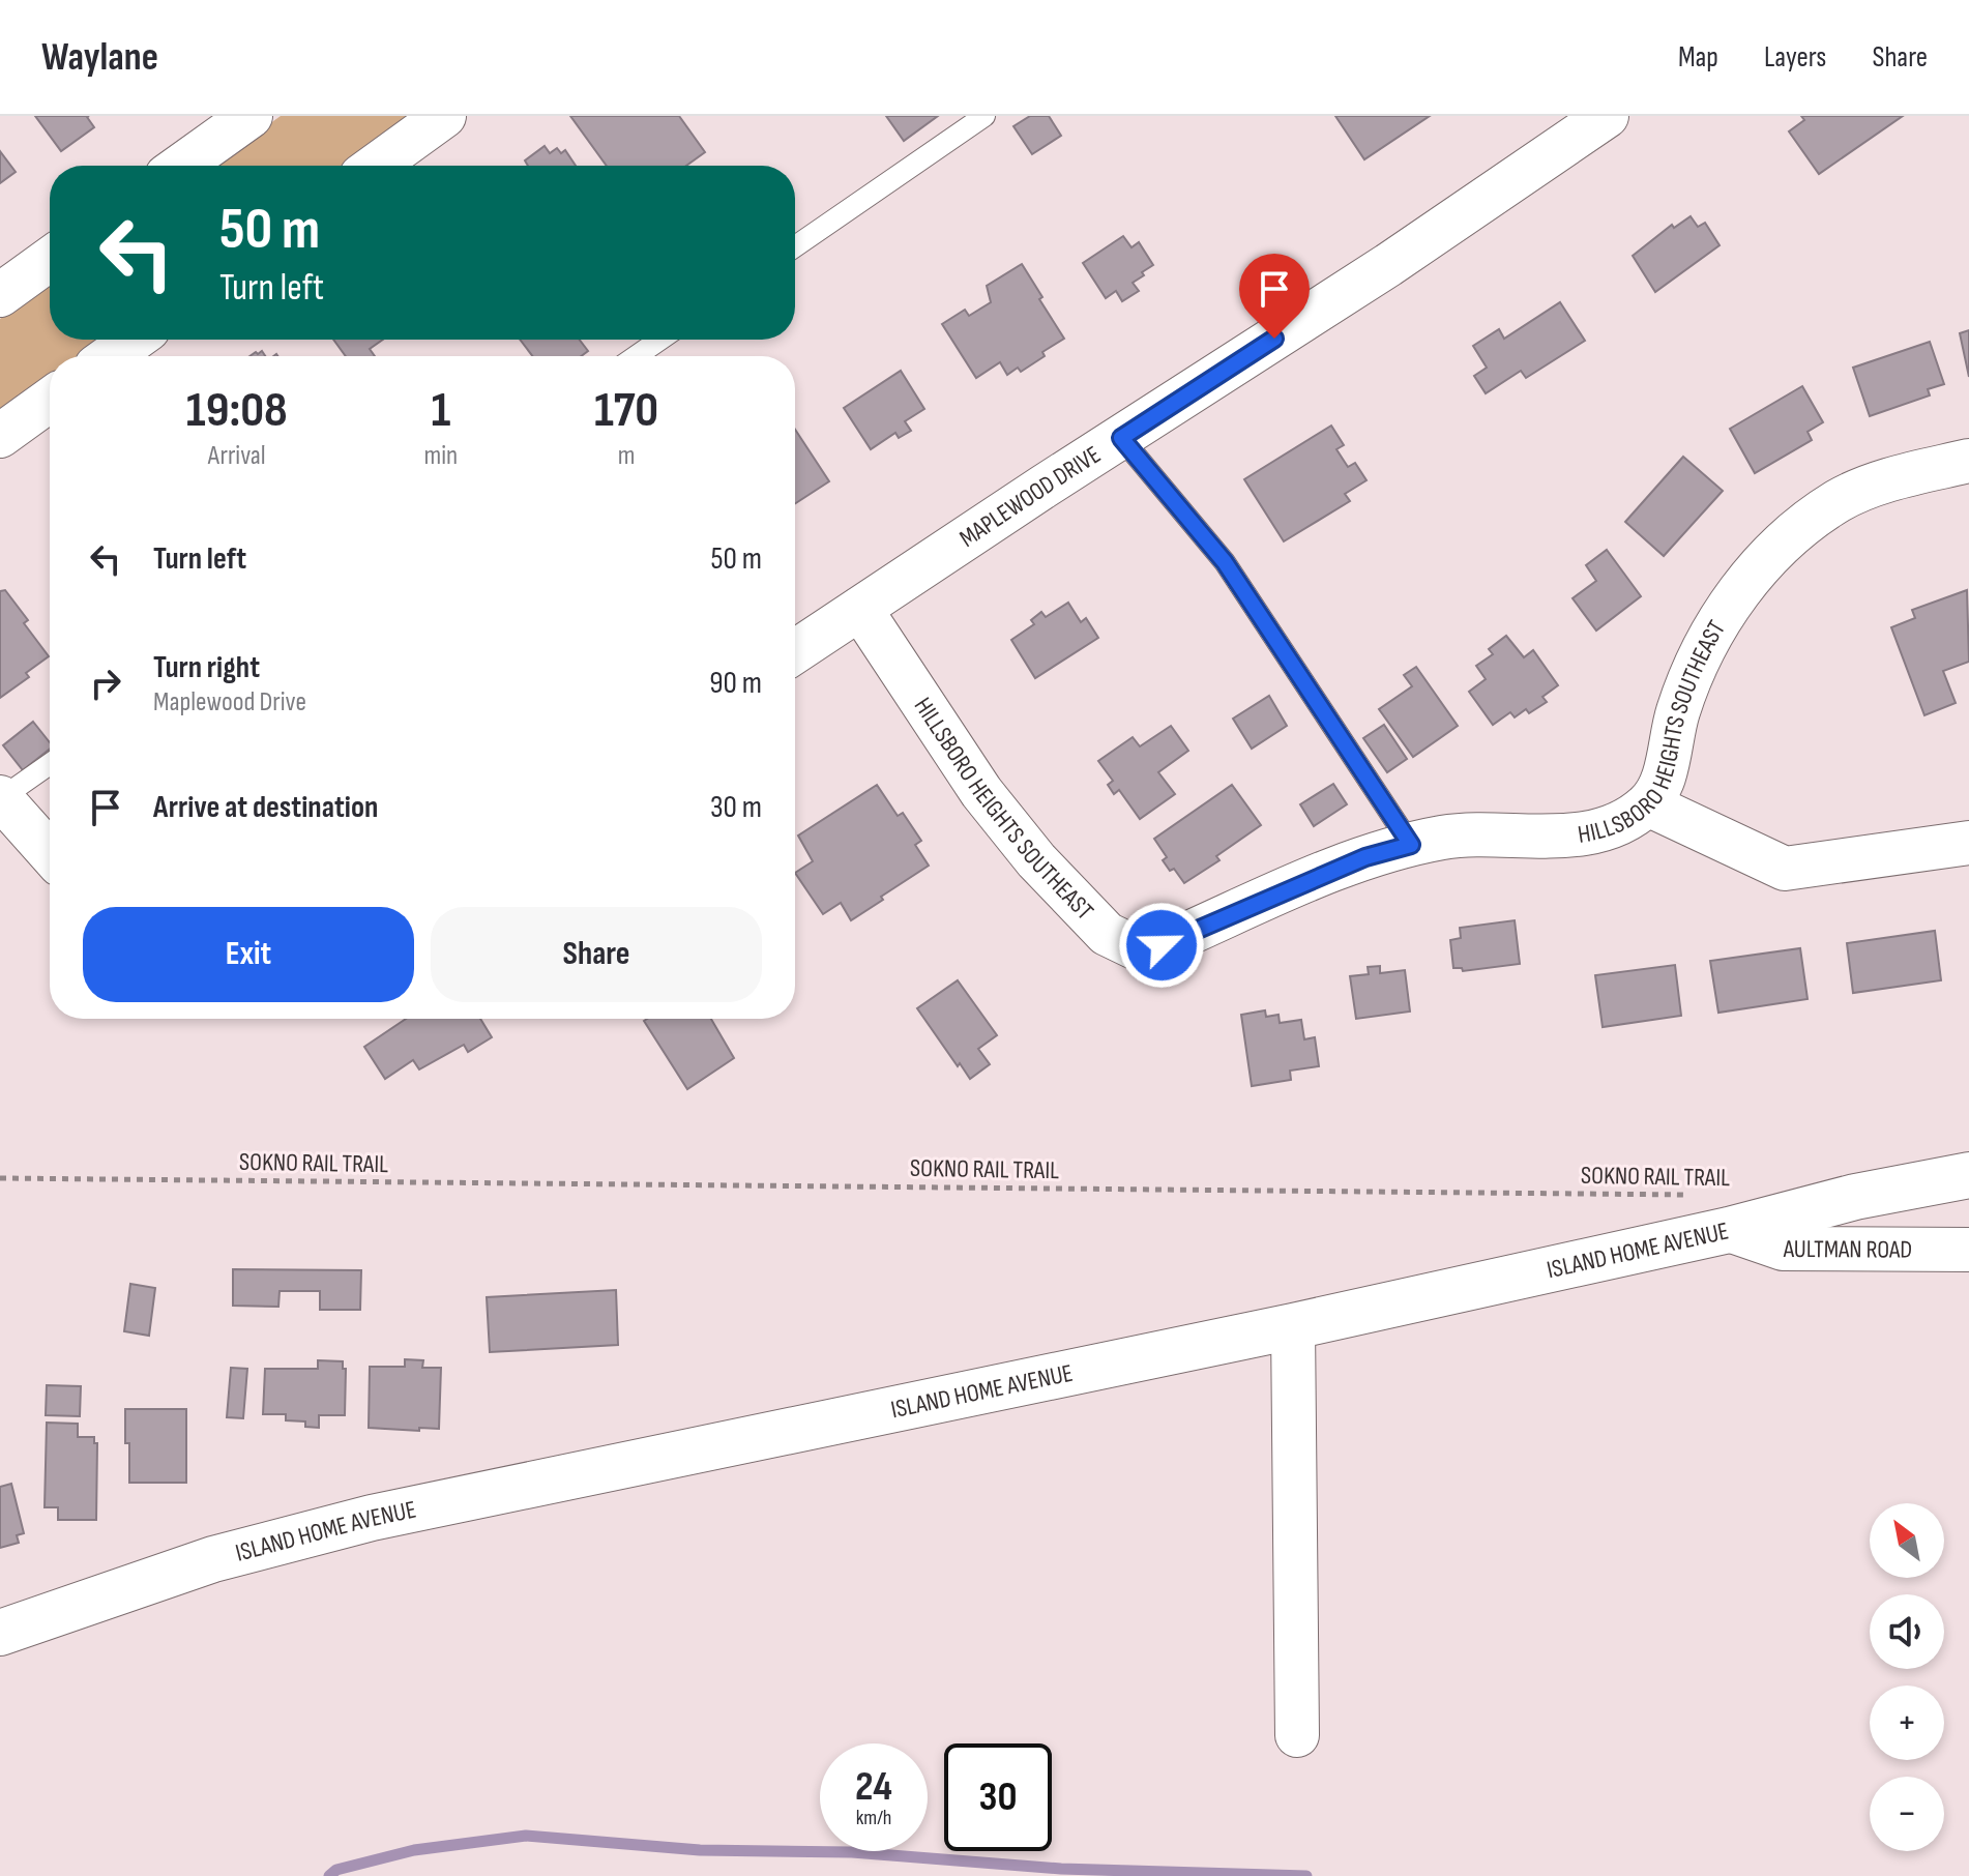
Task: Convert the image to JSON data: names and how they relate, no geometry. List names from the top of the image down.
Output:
{
  "streets": {
    "street": [
      "MAPLEWOOD DRIVE",
      "HILLSBORO HEIGHTS SOUTHEAST",
      "AULTMAN ROAD",
      "ISLAND HOME AVENUE"
    ],
    "path": ["SOKNO RAIL TRAIL"]
  },
  "crossings": [
    ["MAPLEWOOD DRIVE", "HILLSBORO HEIGHTS SOUTHEAST"],
    ["AULTMAN ROAD", "ISLAND HOME AVENUE"]
  ],
  "north": "top left",
  "page": {
    "header": "Waylane",
    "nav": ["Map", "Layers", "Share"],
    "turn": ["50 m", "Turn left"],
    "eta": [
      "19:08",
      "Arrival",
      "1",
      "min",
      "170",
      "m"
    ],
    "list": [
      {
        "name": "Turn left",
        "value": "50 m"
      },
      {
        "name": "Turn right",
        "note": "Maplewood Drive",
        "value": "90 m"
      },
      {
        "name": "Arrive at destination",
        "value": "30 m"
      }
    ],
    "buttons": ["Exit", "Share"],
    "map_buttons": ["+", "−"],
    "speed": "24 km/h",
    "limit": "30"
  }
}
